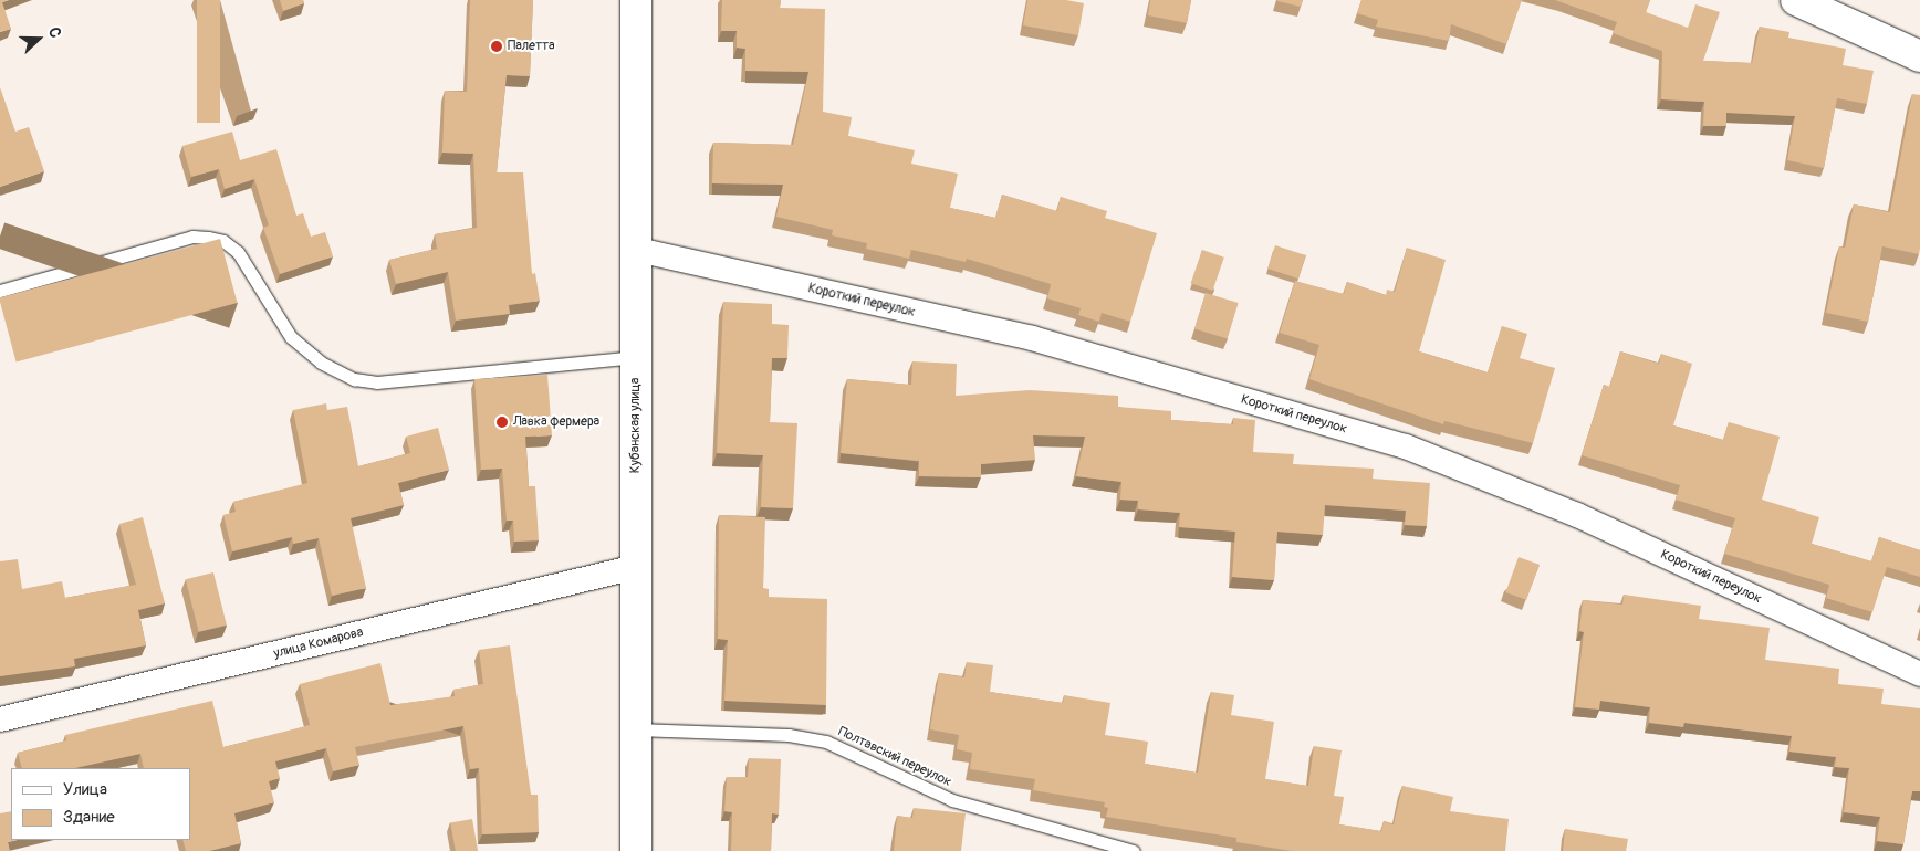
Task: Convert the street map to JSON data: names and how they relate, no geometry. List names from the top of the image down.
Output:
{
  "streets": {
    "street": ["Короткий переулок", "Кубанская улица", "улица Комарова"],
    "lane": ["Полтавский переулок"]
  },
  "crossings": [
    ["Короткий переулок", "Кубанская улица"],
    ["Кубанская улица", "улица Комарова"],
    ["Кубанская улица", "Полтавский переулок"]
  ],
  "places": ["Палетта", "Лавка фермера"],
  "legend": ["Улица", "Здание"],
  "north": "right"
}
